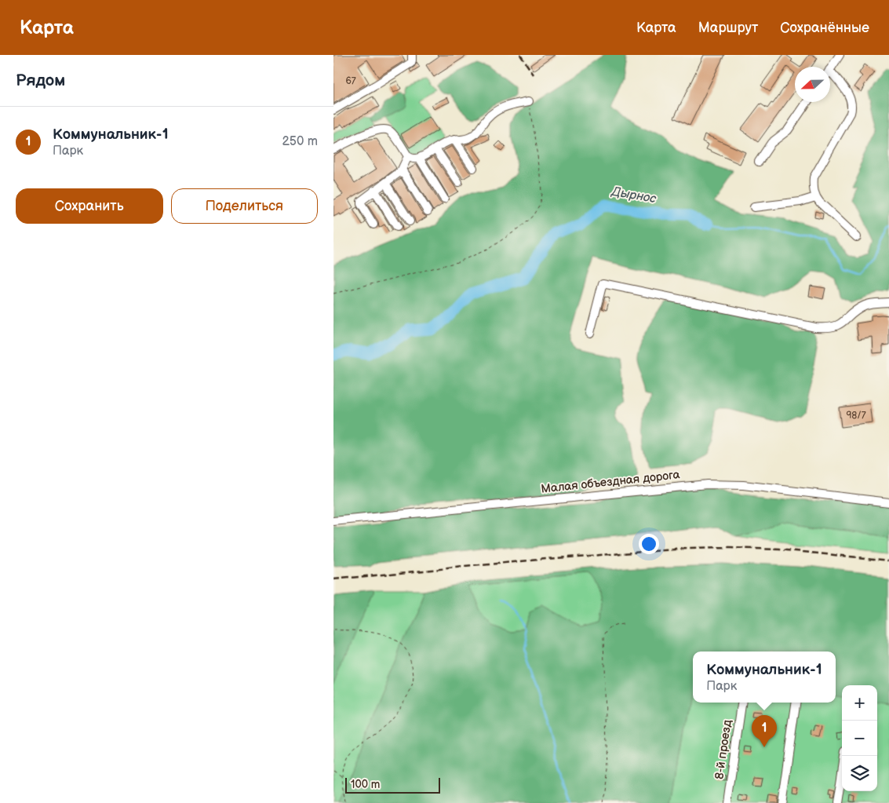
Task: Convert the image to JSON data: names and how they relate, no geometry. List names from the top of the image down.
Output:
{
  "streets": {
    "street": ["Малая объездная дорога", "8-й проезд"]
  },
  "water": ["Дырнос"],
  "house_numbers": ["67", "98/7"],
  "scale_bar": "100 m",
  "north": "left",
  "page": {
    "header": "Карта",
    "nav": ["Карта", "Маршрут", "Сохранённые"],
    "heading": "Рядом",
    "list": [
      {
        "mark": "1",
        "name": "Коммунальник-1",
        "note": "Парк",
        "value": "250 m"
      }
    ],
    "buttons": ["Сохранить", "Поделиться"],
    "popup": ["Коммунальник-1", "Парк"],
    "map_buttons": ["+", "−"],
    "pins": "1",
    "scale": "100 m"
  }
}
